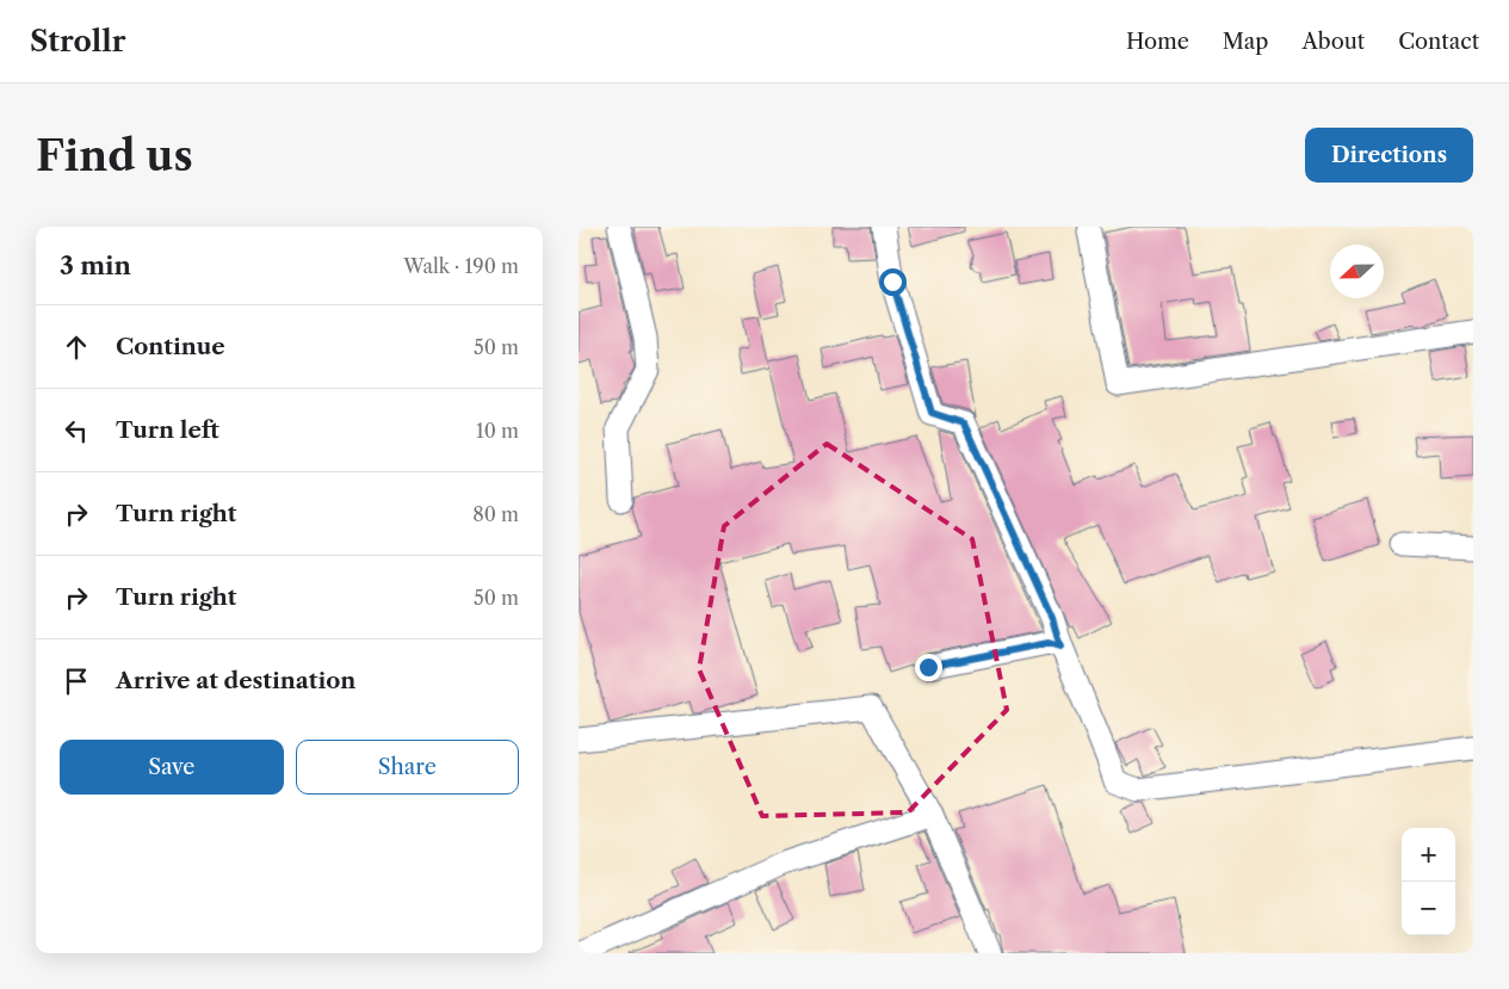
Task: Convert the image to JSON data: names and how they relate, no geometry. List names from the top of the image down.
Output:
{
  "north": "left",
  "page": {
    "header": "Strollr",
    "nav": [
      "Home",
      "Map",
      "About",
      "Contact"
    ],
    "buttons": [
      "Directions",
      ["Save", "Share"]
    ],
    "title": "Find us",
    "heading": ["3 min", "Walk · 190 m"],
    "list": [
      ["Continue", "50 m"],
      ["Turn left", "10 m"],
      ["Turn right", "80 m"],
      ["Turn right", "50 m"],
      "Arrive at destination"
    ],
    "map_buttons": ["+", "−"]
  }
}
